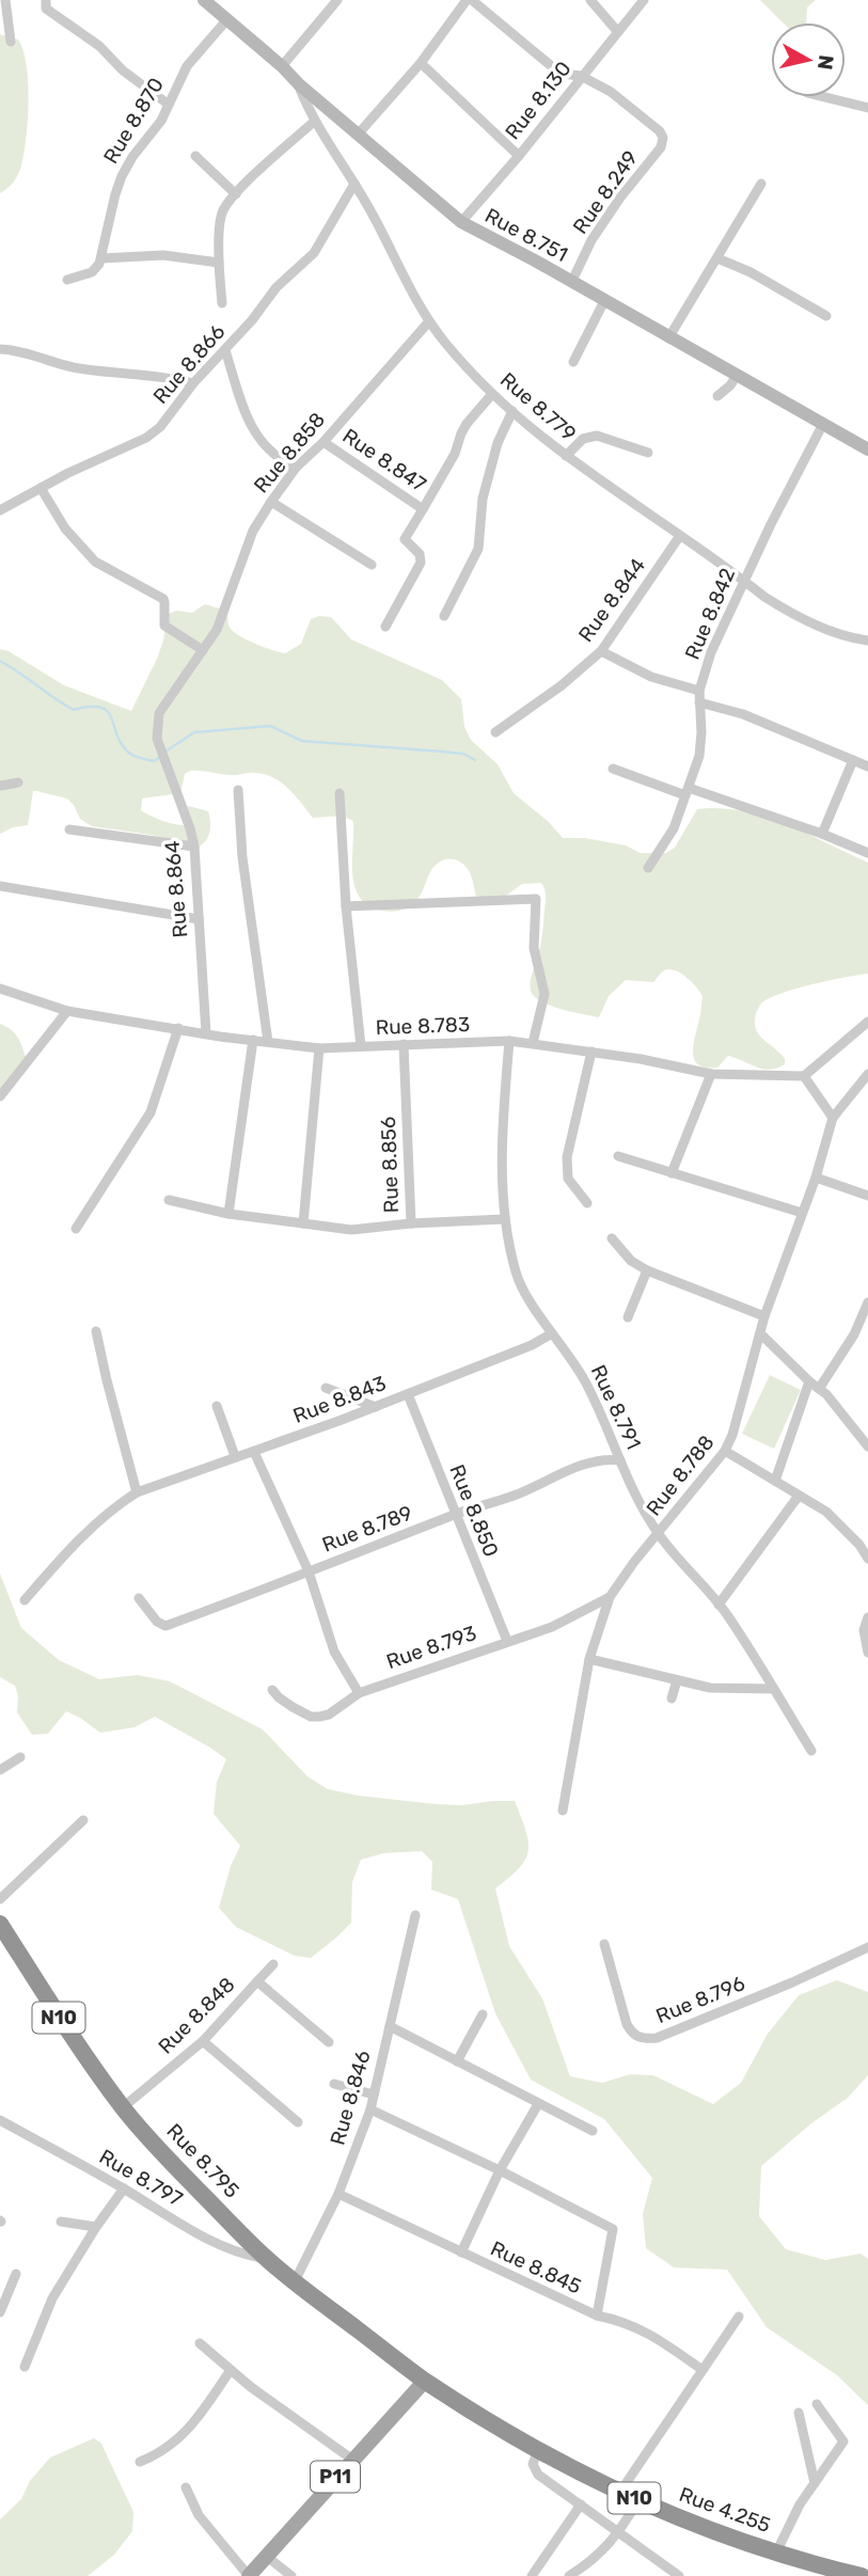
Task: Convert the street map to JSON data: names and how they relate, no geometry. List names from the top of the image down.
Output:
{
  "streets": {
    "highway": ["N10", "Rue 8.795", "Rue 4.255"],
    "main road": ["Rue 8.751", "P11"],
    "street": [
      "Rue 8.130",
      "Rue 8.870",
      "Rue 8.249",
      "Rue 8.866",
      "Rue 8.779",
      "Rue 8.858",
      "Rue 8.847",
      "Rue 8.844",
      "Rue 8.842",
      "Rue 8.864",
      "Rue 8.783",
      "Rue 8.856",
      "Rue 8.843",
      "Rue 8.791",
      "Rue 8.788",
      "Rue 8.850",
      "Rue 8.789",
      "Rue 8.793",
      "Rue 8.796",
      "Rue 8.848",
      "Rue 8.846",
      "Rue 8.797",
      "Rue 8.845"
    ]
  },
  "crossings": [
    ["Rue 8.130", "Rue 8.249"],
    ["Rue 8.130", "Rue 8.751"],
    ["Rue 8.870", "Rue 8.751"],
    ["Rue 8.249", "Rue 8.751"],
    ["Rue 8.751", "Rue 8.779"],
    ["Rue 8.751", "Rue 8.842"],
    ["Rue 8.866", "Rue 8.779"],
    ["Rue 8.779", "Rue 8.858"],
    ["Rue 8.779", "Rue 8.847"],
    ["Rue 8.779", "Rue 8.844"],
    ["Rue 8.779", "Rue 8.842"],
    ["Rue 8.858", "Rue 8.847"],
    ["Rue 8.858", "Rue 8.864"],
    ["Rue 8.864", "Rue 8.783"],
    ["Rue 8.783", "Rue 8.856"],
    ["Rue 8.783", "Rue 8.791"],
    ["Rue 8.843", "Rue 8.791"],
    ["Rue 8.843", "Rue 8.850"],
    ["Rue 8.791", "Rue 8.788"],
    ["Rue 8.791", "Rue 8.789"],
    ["Rue 8.788", "Rue 8.793"],
    ["Rue 8.850", "Rue 8.789"],
    ["Rue 8.850", "Rue 8.793"],
    ["Rue 8.848", "Rue 8.795"],
    ["Rue 8.846", "Rue 8.795"],
    ["Rue 8.846", "Rue 8.845"],
    ["Rue 8.795", "Rue 8.797"],
    ["Rue 8.795", "P11"],
    ["Rue 8.795", "Rue 4.255"],
    ["P11", "Rue 4.255"]
  ],
  "north": "right"
}
